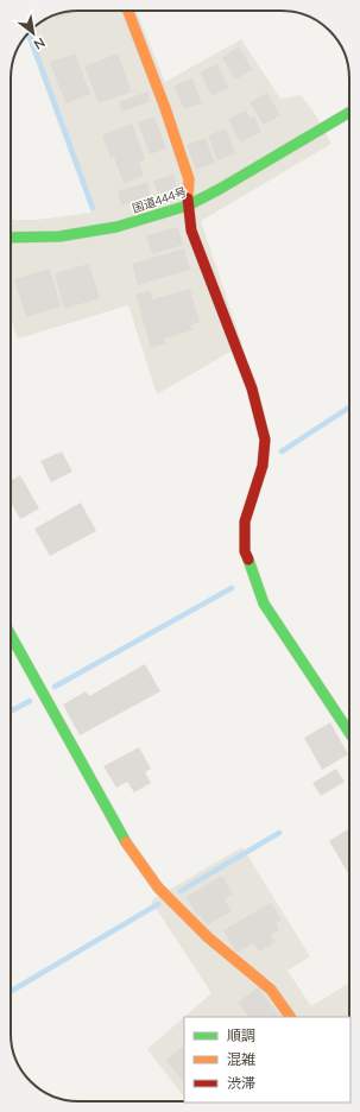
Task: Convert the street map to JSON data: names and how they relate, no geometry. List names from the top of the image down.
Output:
{
  "streets": {
    "main road": ["国道444号"]
  },
  "legend": ["順調", "混雑", "渋滞"],
  "north": "bottom right"
}
